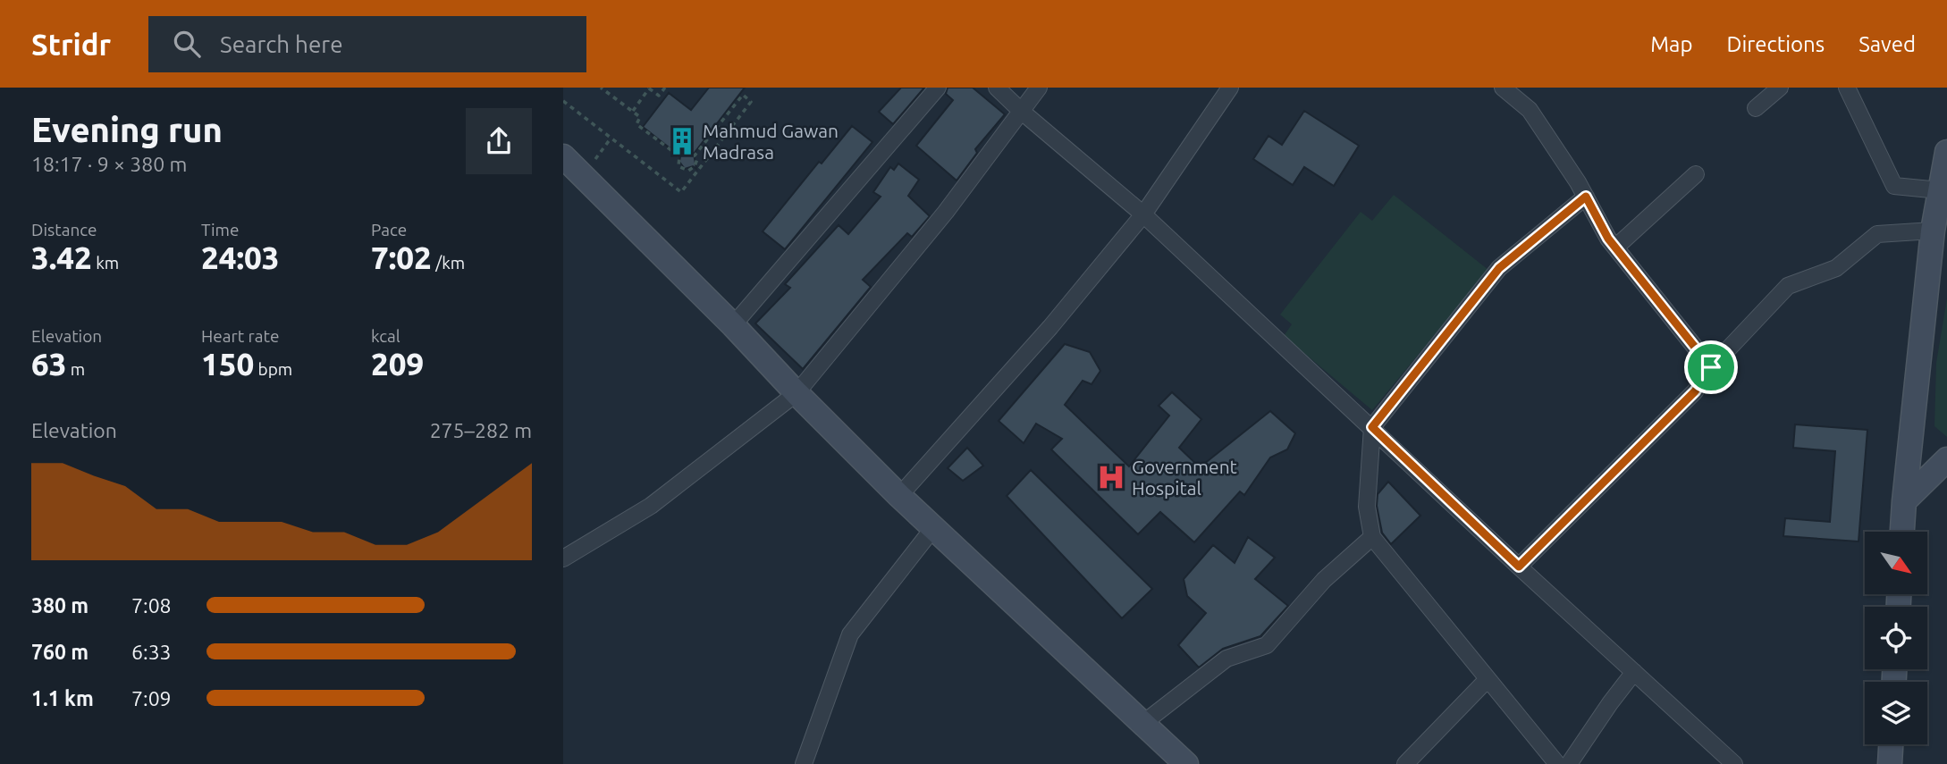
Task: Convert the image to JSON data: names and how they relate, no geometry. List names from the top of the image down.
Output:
{
  "places": {
    "building": ["Mahmud Gawan Madrasa"],
    "hospital": ["Government Hospital"]
  },
  "north": "bottom right",
  "page": {
    "header": "Stridr",
    "search": "Search here",
    "nav": ["Map", "Directions", "Saved"],
    "heading": ["Evening run", "18:17 · 9 × 380 m"],
    "stats": [
      ["Distance", "3.42 km"],
      ["Time", "24:03"],
      ["Pace", "7:02 /km"],
      ["Elevation", "63 m"],
      ["Heart rate", "150 bpm"],
      ["kcal", "209"]
    ],
    "chart": ["Elevation", "275–282 m"],
    "list": [
      {
        "name": "380 m",
        "note": "7:08"
      },
      {
        "name": "760 m",
        "note": "6:33"
      },
      {
        "name": "1.1 km",
        "note": "7:09"
      }
    ]
  }
}
